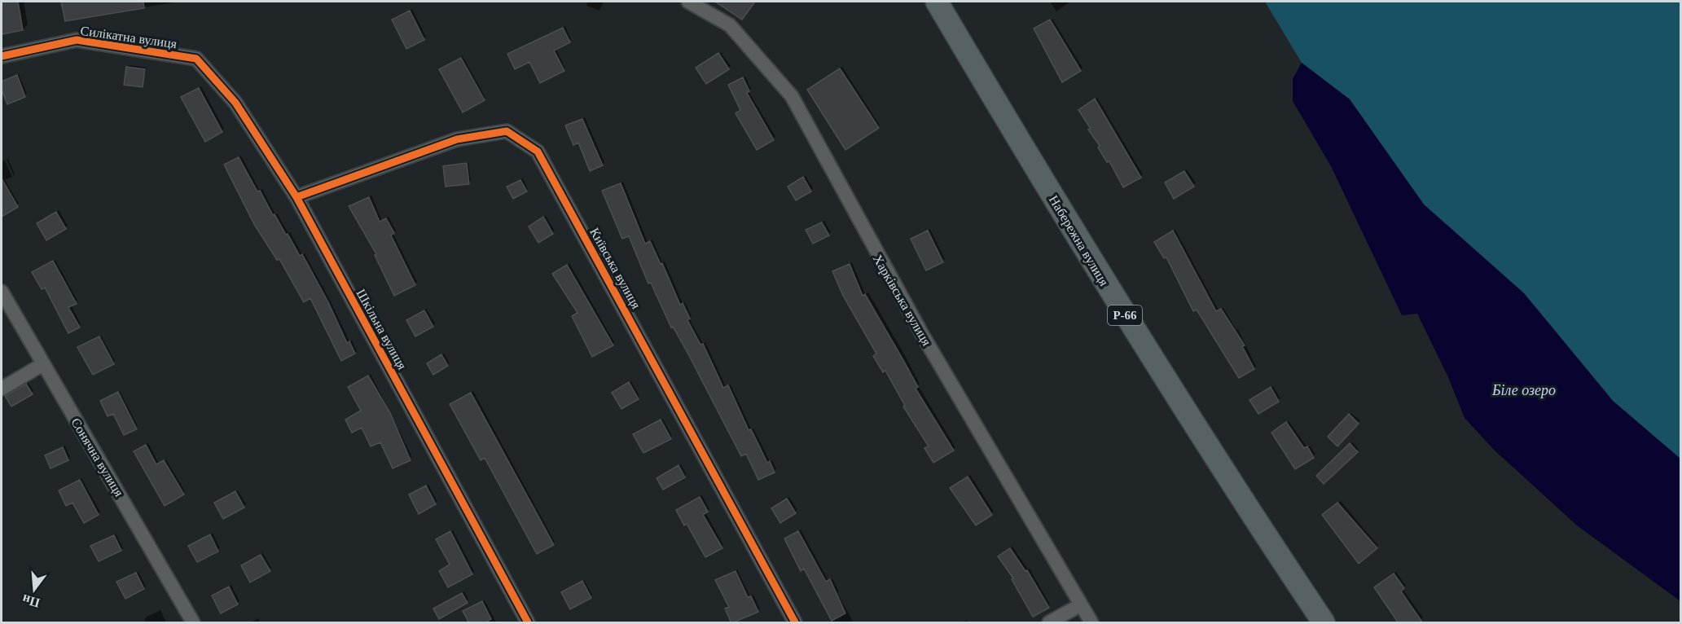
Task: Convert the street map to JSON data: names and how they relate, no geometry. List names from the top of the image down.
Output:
{
  "streets": {
    "main road": ["Набережна вулиця", "Р-66"],
    "street": [
      "Силікатна вулиця",
      "Київська вулиця",
      "Харківська вулиця",
      "Шкільна вулиця",
      "Сонячна вулиця"
    ]
  },
  "crossings": [
    ["Силікатна вулиця", "Шкільна вулиця"],
    ["Київська вулиця", "Шкільна вулиця"]
  ],
  "water": ["Біле озеро"],
  "north": "bottom"
}
